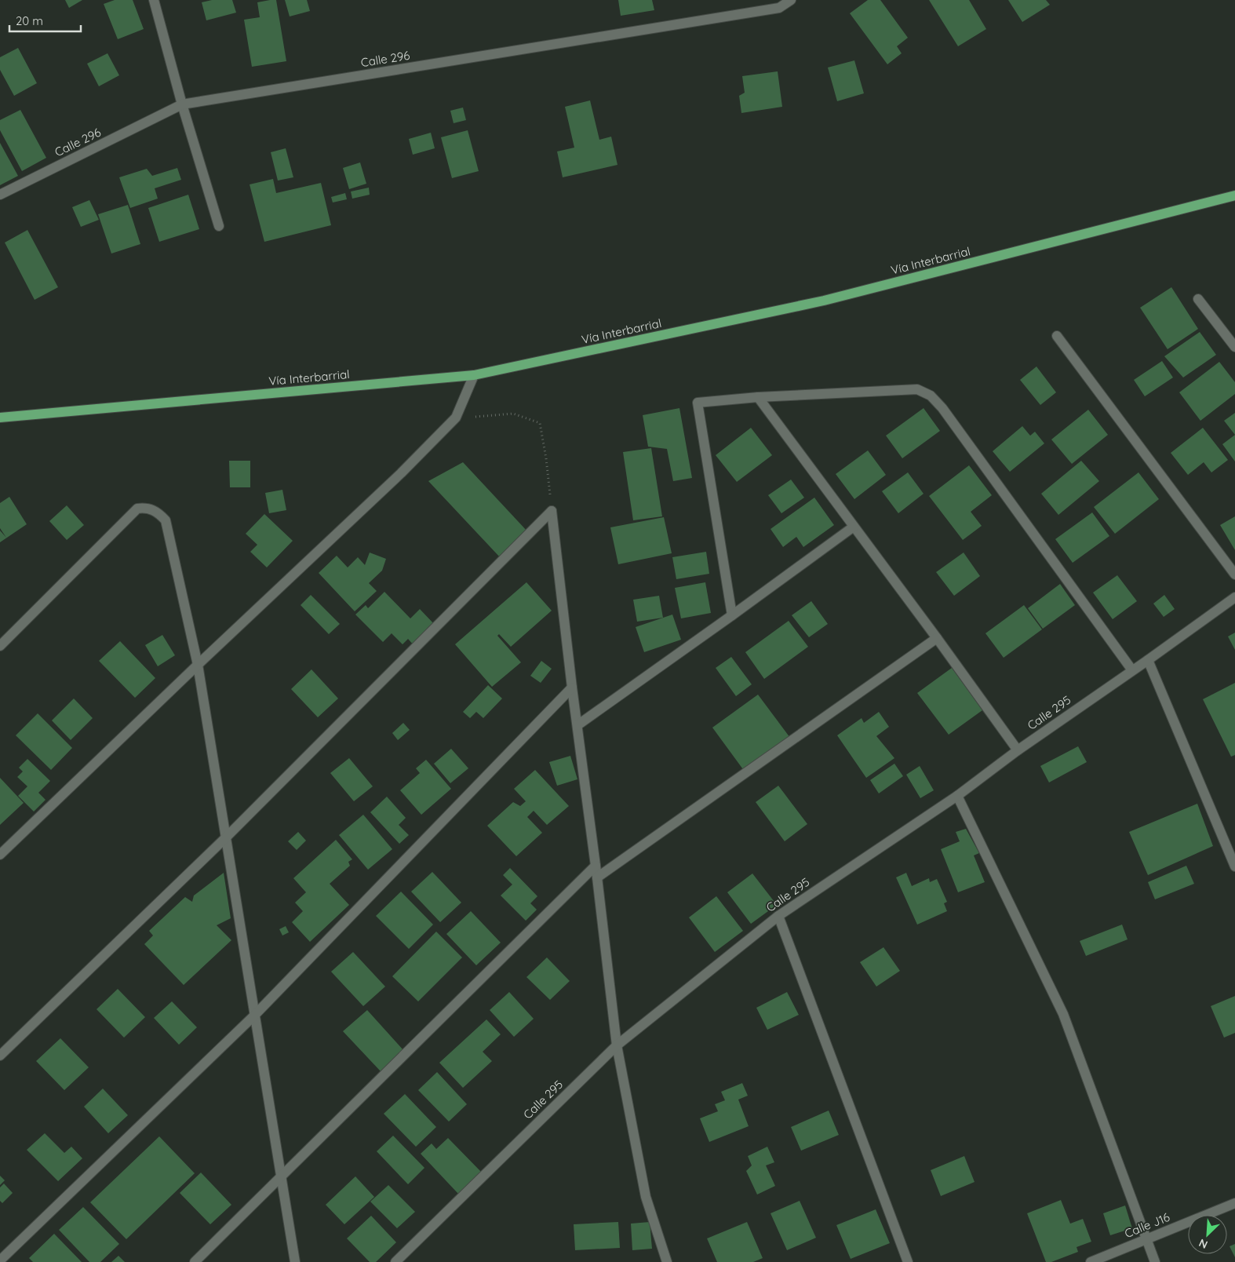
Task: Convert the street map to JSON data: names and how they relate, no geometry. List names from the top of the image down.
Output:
{
  "streets": {
    "main road": ["Vía Interbarrial"],
    "street": ["Calle 296", "Calle 295", "Calle J16"]
  },
  "scale_bar": "20 m",
  "north": "bottom left"
}
